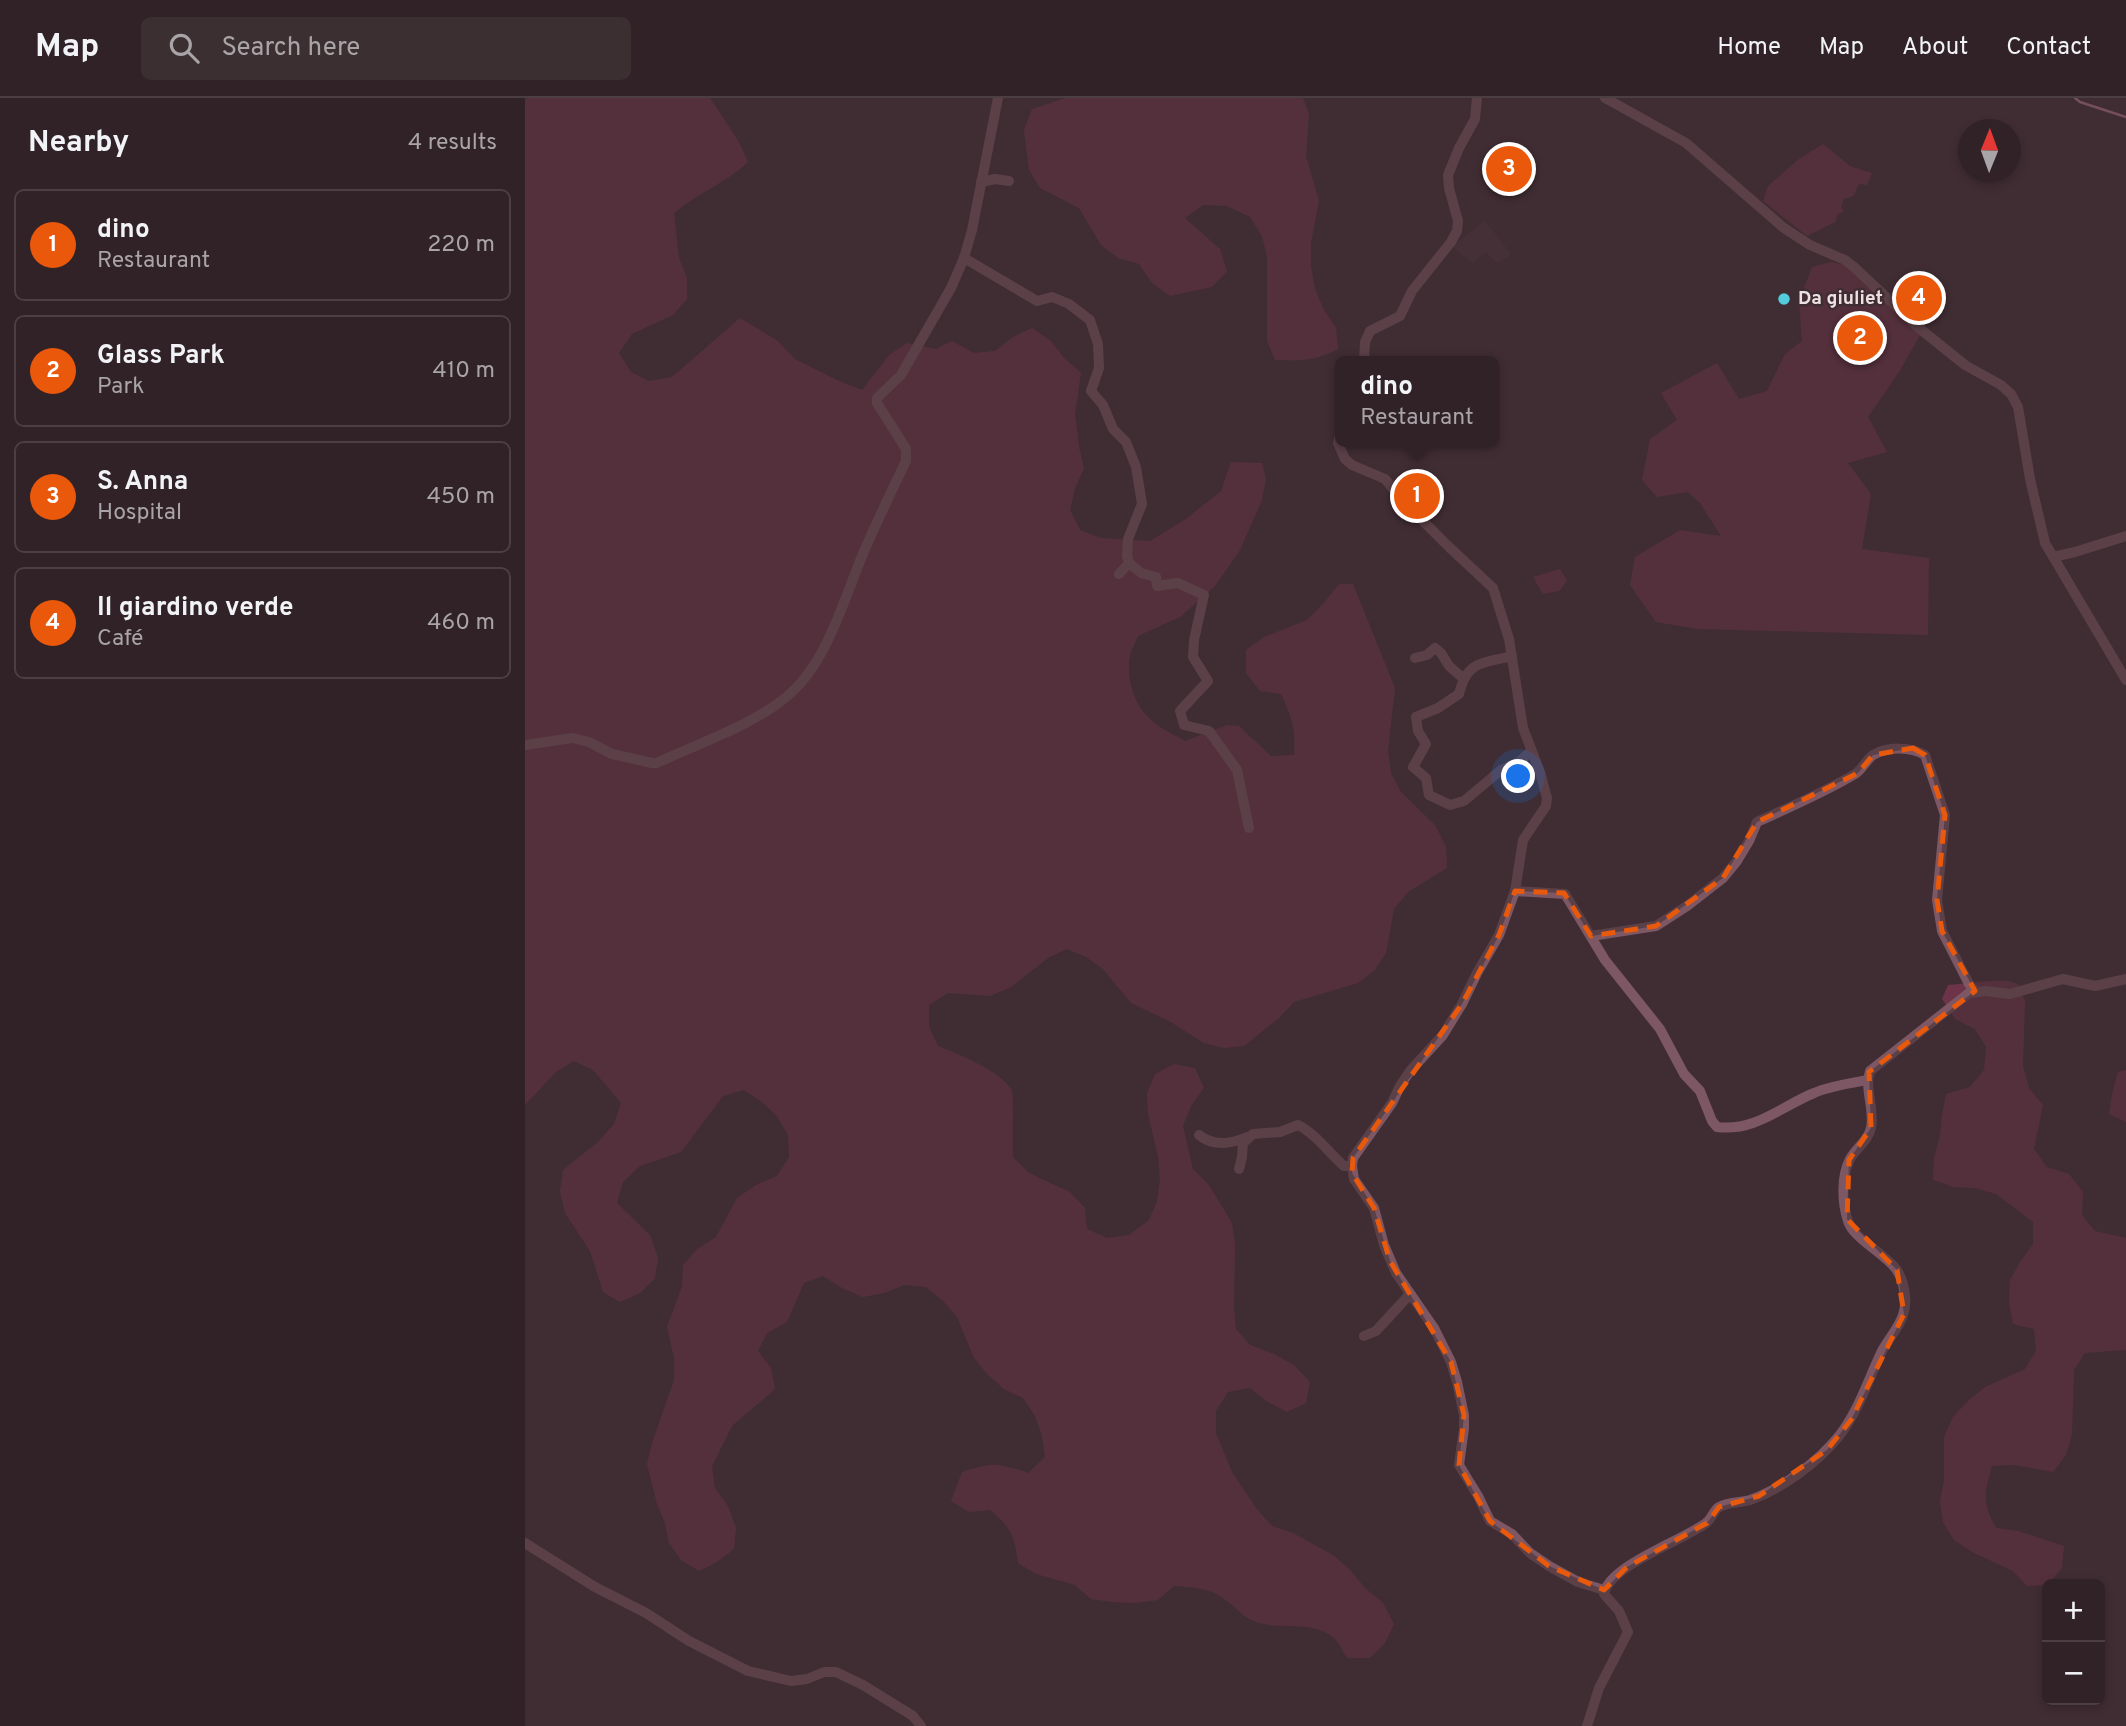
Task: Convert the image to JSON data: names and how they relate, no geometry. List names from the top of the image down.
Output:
{
  "places": ["Da giuliet"],
  "north": "top",
  "page": {
    "header": "Map",
    "search": "Search here",
    "nav": [
      "Home",
      "Map",
      "About",
      "Contact"
    ],
    "heading": ["Nearby", "4 results"],
    "pins": [
      "3",
      "4",
      "2",
      "1"
    ],
    "list": [
      {
        "mark": "1",
        "name": "dino",
        "note": "Restaurant",
        "value": "220 m"
      },
      {
        "mark": "2",
        "name": "Glass Park",
        "note": "Park",
        "value": "410 m"
      },
      {
        "mark": "3",
        "name": "S. Anna",
        "note": "Hospital",
        "value": "450 m"
      },
      {
        "mark": "4",
        "name": "Il giardino verde",
        "note": "Café",
        "value": "460 m"
      }
    ],
    "popup": ["dino", "Restaurant"],
    "map_buttons": ["+", "−"]
  }
}
